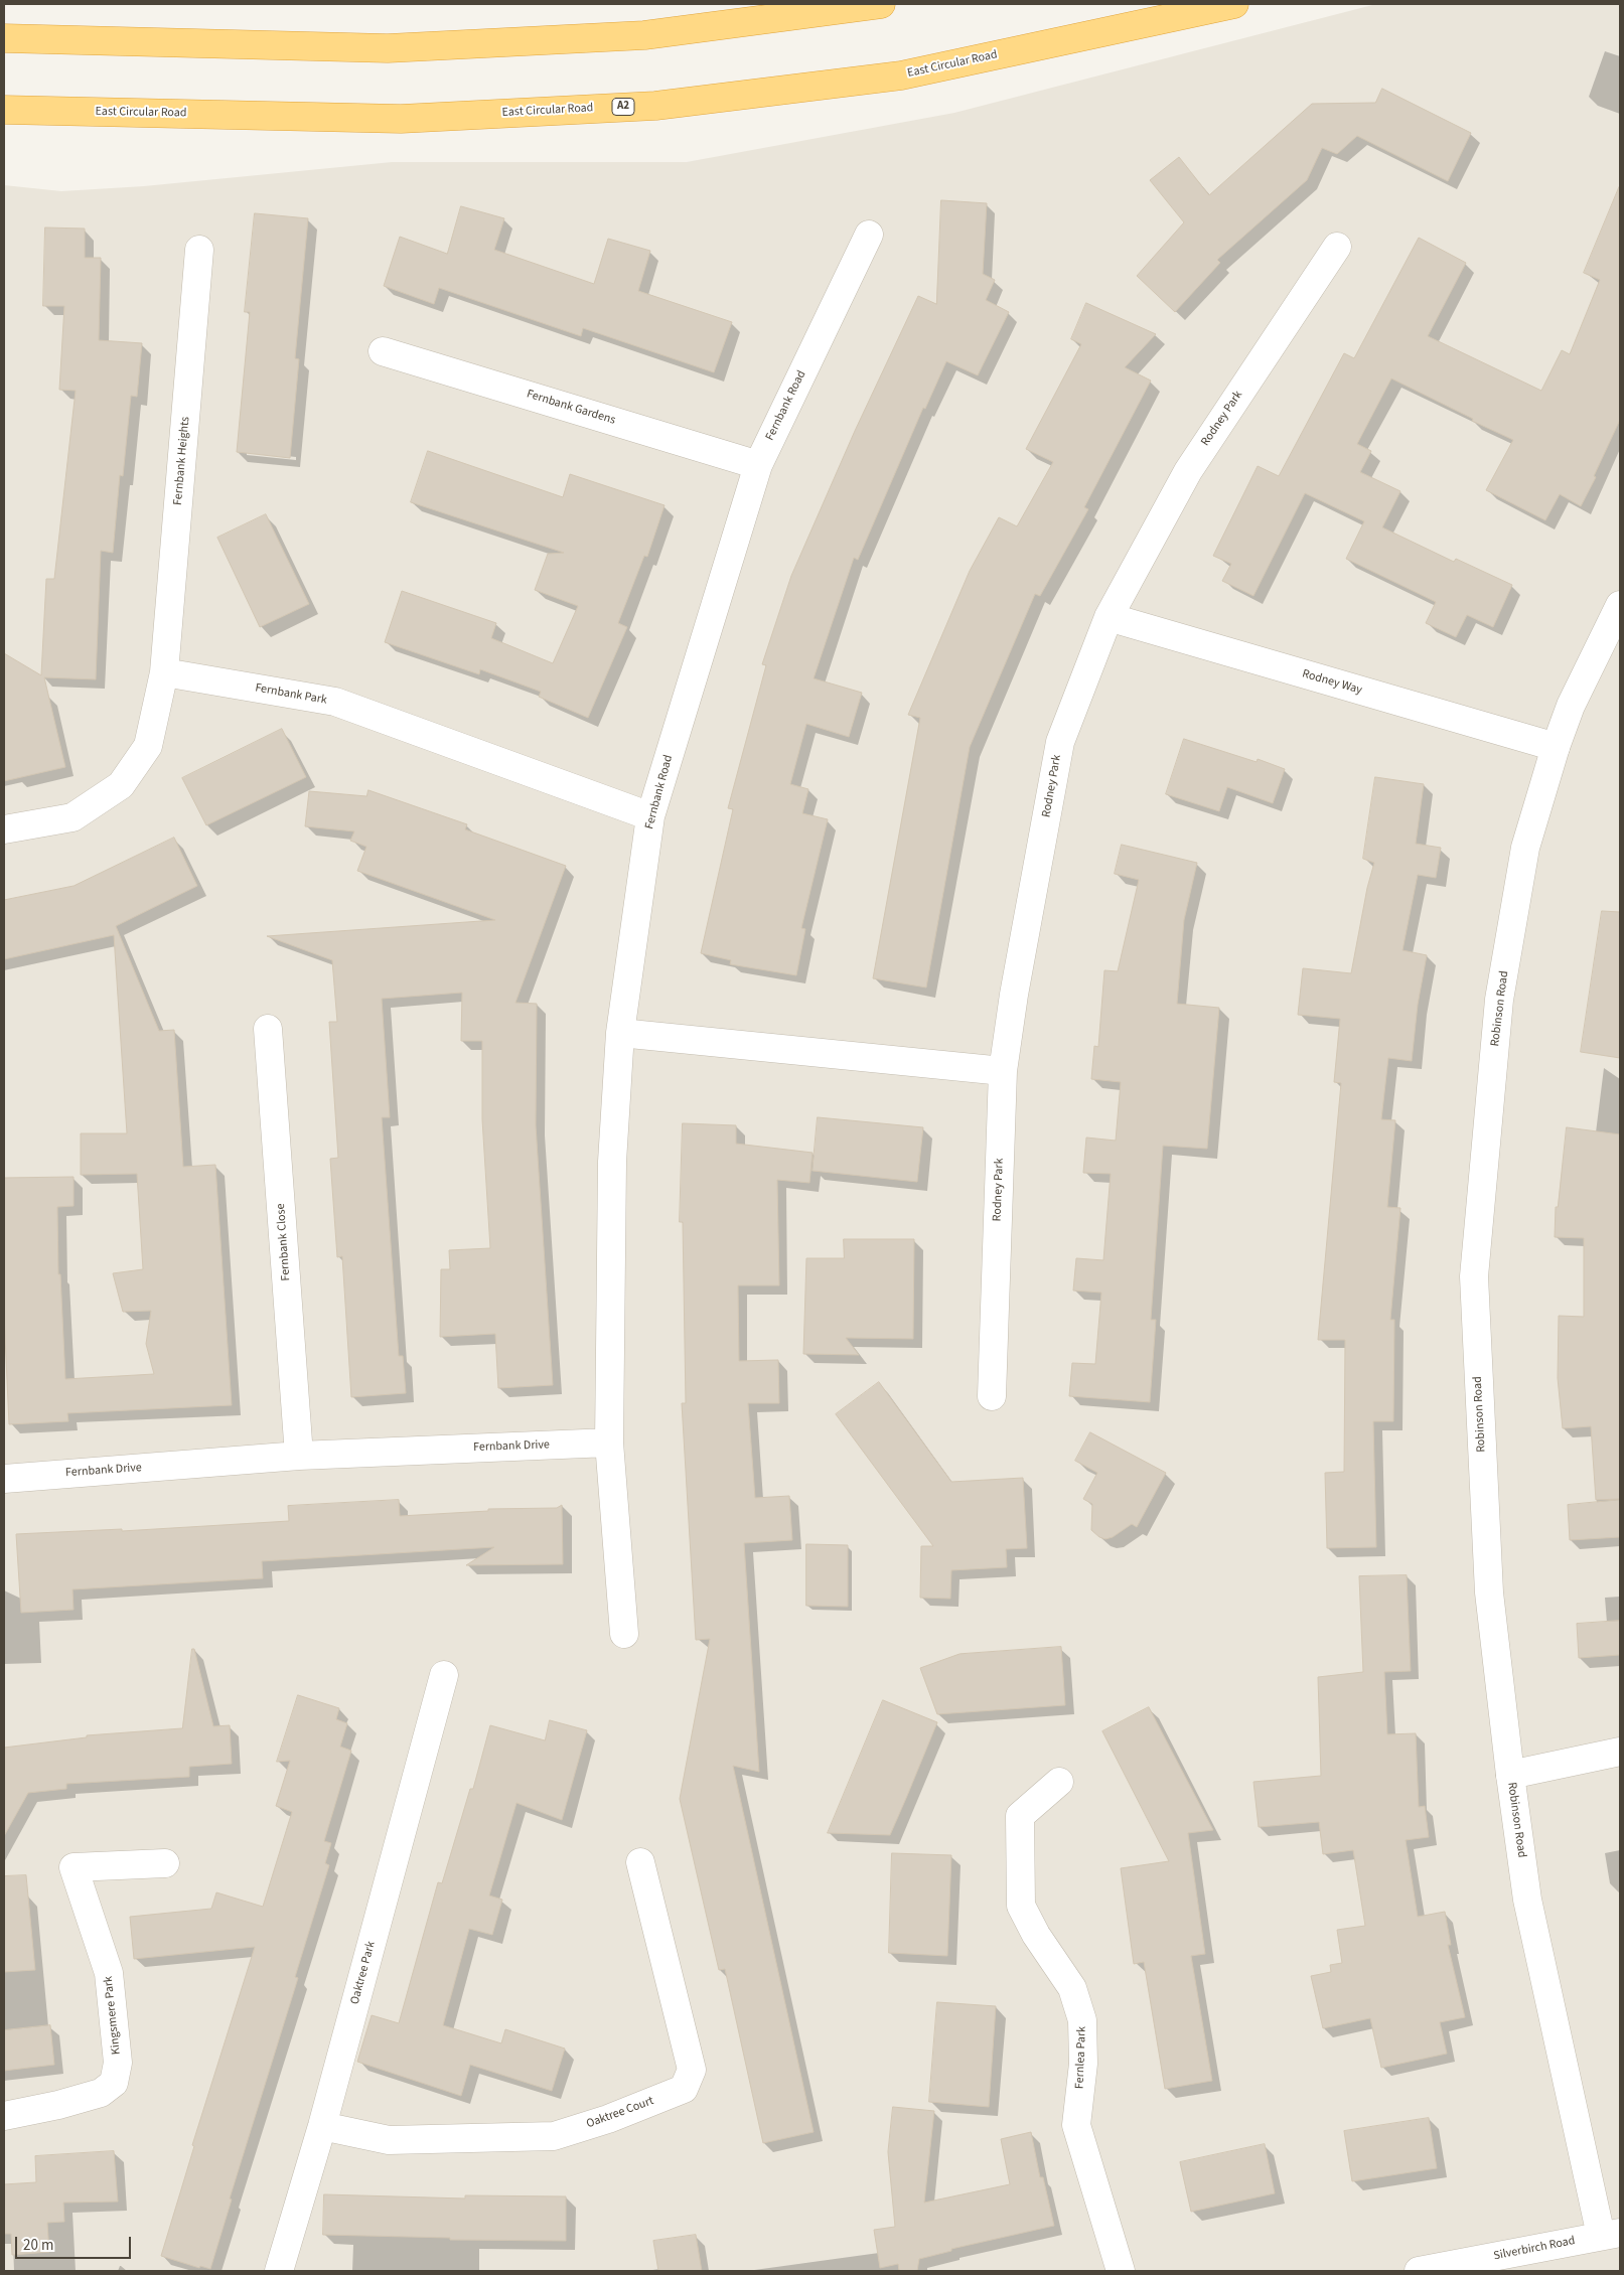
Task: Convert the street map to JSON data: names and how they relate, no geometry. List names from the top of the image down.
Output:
{
  "streets": {
    "highway": ["East Circular Road", "A2"],
    "street": [
      "Fernbank Road",
      "Fernbank Gardens",
      "Rodney Park",
      "Fernbank Heights",
      "Rodney Way",
      "Fernbank Park",
      "Robinson Road",
      "Fernbank Close",
      "Fernbank Drive",
      "Oaktree Park",
      "Kingsmere Park",
      "Fernlea Park",
      "Oaktree Court",
      "Silverbirch Road"
    ]
  },
  "crossings": [
    ["Fernbank Road", "Fernbank Gardens"],
    ["Fernbank Road", "Fernbank Park"],
    ["Rodney Park", "Rodney Way"],
    ["Fernbank Heights", "Fernbank Park"],
    ["Rodney Way", "Robinson Road"],
    ["Robinson Road", "Silverbirch Road"],
    ["Fernbank Close", "Fernbank Drive"],
    ["Oaktree Park", "Oaktree Court"]
  ],
  "scale_bar": "20 m"
}
